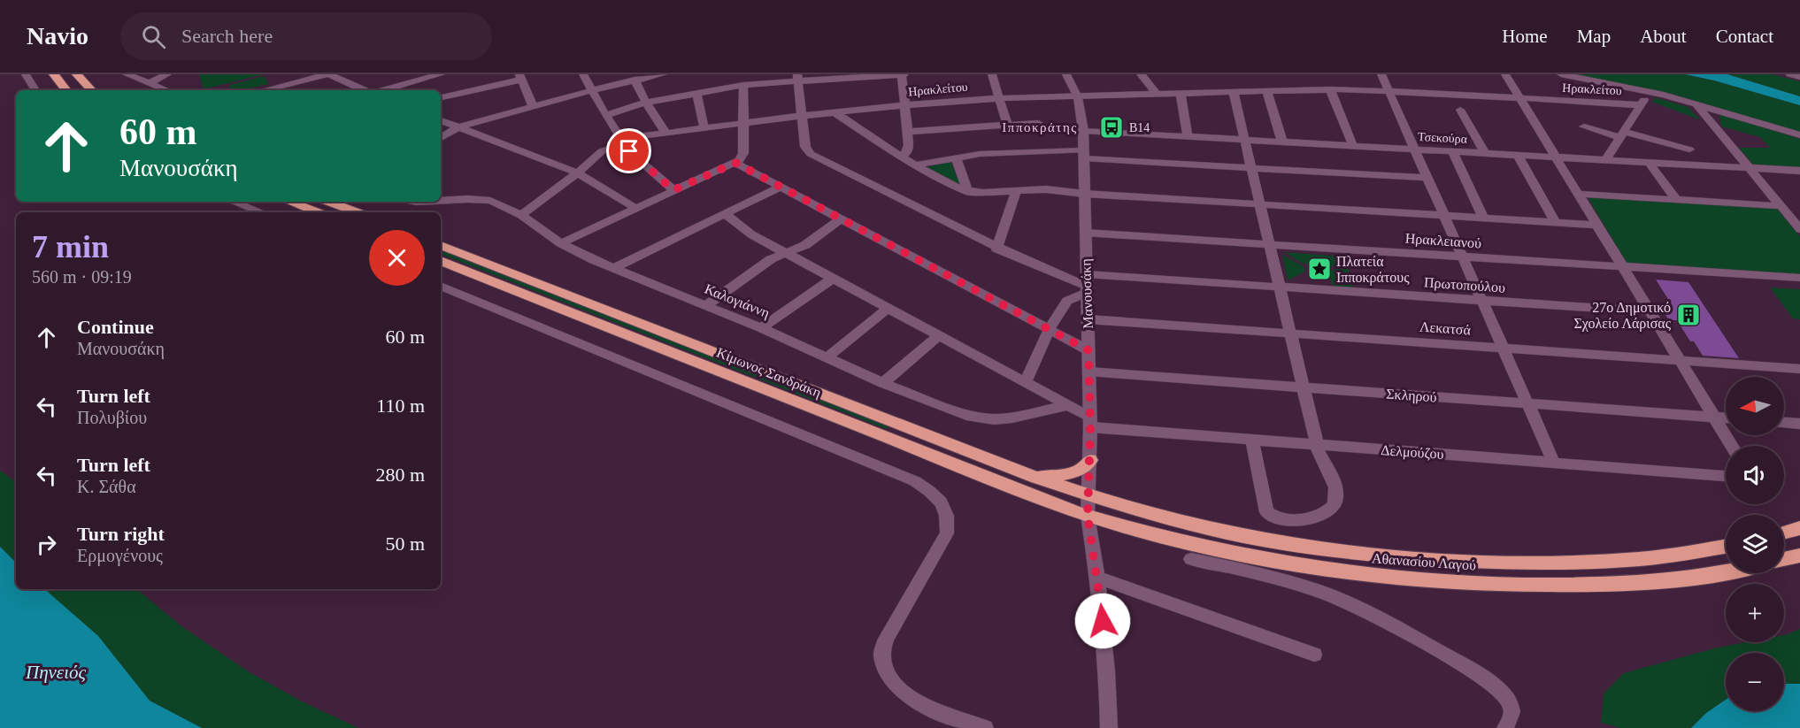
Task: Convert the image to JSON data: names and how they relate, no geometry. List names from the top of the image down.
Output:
{
  "streets": {
    "highway": ["Κίμωνος Σανδράκη", "Αθανασίου Λαγού"],
    "street": [
      "Ηρακλείτου",
      "Τσεκούρα",
      "Ηρακλειανού",
      "Πρωτοπούλου",
      "Μανουσάκη",
      "Καλογιάννη",
      "Λεκατσά",
      "Σκληρού",
      "Δελμούζου"
    ]
  },
  "crossings": [
    ["Ηρακλείτου", "Μανουσάκη"],
    ["Ηρακλείτου", "Καλογιάννη"],
    ["Τσεκούρα", "Μανουσάκη"],
    ["Ηρακλειανού", "Μανουσάκη"],
    ["Πρωτοπούλου", "Μανουσάκη"],
    ["Μανουσάκη", "Λεκατσά"],
    ["Μανουσάκη", "Κίμωνος Σανδράκη"],
    ["Μανουσάκη", "Σκληρού"],
    ["Μανουσάκη", "Δελμούζου"],
    ["Μανουσάκη", "Αθανασίου Λαγού"],
    ["Κίμωνος Σανδράκη", "Αθανασίου Λαγού"]
  ],
  "districts": ["Ιπποκράτης"],
  "water": ["Πηνειός"],
  "places": {
    "bus stop": ["Β14"],
    "place": ["Πλατεία Ιπποκράτους"],
    "building": ["27ο Δημοτικό Σχολείο Λάρισας"]
  },
  "north": "left",
  "page": {
    "header": "Navio",
    "search": "Search here",
    "nav": [
      "Home",
      "Map",
      "About",
      "Contact"
    ],
    "turn": ["60 m", "Μανουσάκη"],
    "heading": ["7 min", "560 m · 09:19"],
    "list": [
      {
        "name": "Continue",
        "note": "Μανουσάκη",
        "value": "60 m"
      },
      {
        "name": "Turn left",
        "note": "Πολυβίου",
        "value": "110 m"
      },
      {
        "name": "Turn left",
        "note": "Κ. Σάθα",
        "value": "280 m"
      },
      {
        "name": "Turn right",
        "note": "Ερμογένους",
        "value": "50 m"
      }
    ],
    "map_buttons": ["+", "−"]
  }
}
